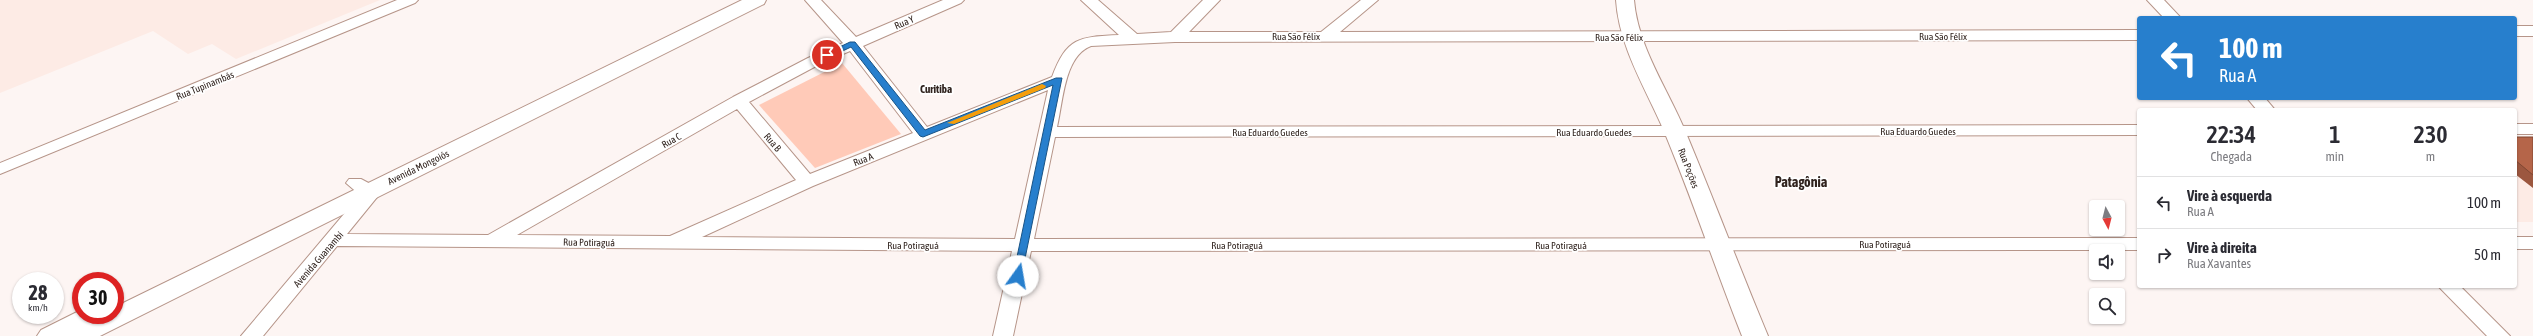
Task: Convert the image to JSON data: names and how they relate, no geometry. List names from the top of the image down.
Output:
{
  "streets": {
    "street": [
      "Rua Y",
      "Rua São Félix",
      "Rua Tupinambás",
      "Rua Eduardo Guedes",
      "Rua C",
      "Rua B",
      "Rua A",
      "Avenida Mongoiós",
      "Rua Poções",
      "Rua Potiraguá",
      "Avenida Guanambi"
    ]
  },
  "crossings": [
    ["Rua Y", "Rua C"],
    ["Rua São Félix", "Rua Eduardo Guedes"],
    ["Rua São Félix", "Rua A"],
    ["Rua São Félix", "Rua Poções"],
    ["Rua São Félix", "Rua Potiraguá"],
    ["Rua Eduardo Guedes", "Rua Poções"],
    ["Rua C", "Rua B"],
    ["Rua C", "Rua Potiraguá"],
    ["Rua B", "Rua A"],
    ["Rua A", "Rua Potiraguá"],
    ["Avenida Mongoiós", "Avenida Guanambi"],
    ["Rua Poções", "Rua Potiraguá"],
    ["Rua Potiraguá", "Avenida Guanambi"]
  ],
  "districts": ["Curitiba", "Patagônia"],
  "north": "bottom",
  "page": {
    "turn": ["100 m", "Rua A"],
    "eta": [
      "22:34",
      "Chegada",
      "1",
      "min",
      "230",
      "m"
    ],
    "list": [
      {
        "name": "Vire à esquerda",
        "note": "Rua A",
        "value": "100 m"
      },
      {
        "name": "Vire à direita",
        "note": "Rua Xavantes",
        "value": "50 m"
      }
    ],
    "speed": "28 km/h",
    "limit": "30"
  }
}
